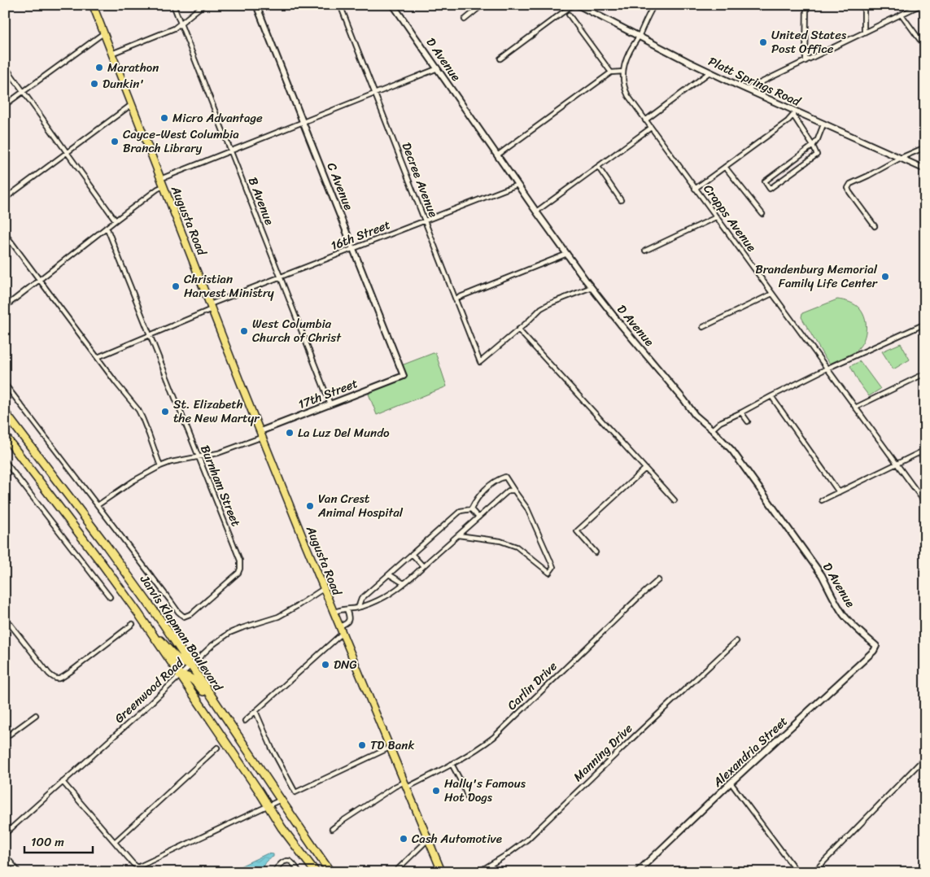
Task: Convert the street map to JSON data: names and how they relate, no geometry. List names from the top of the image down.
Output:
{
  "streets": {
    "highway": ["Jarvis Klapman Boulevard"],
    "main road": ["Augusta Road"],
    "street": [
      "D Avenue",
      "Platt Springs Road",
      "Decree Avenue",
      "C Avenue",
      "B Avenue",
      "Crapps Avenue",
      "16th Street",
      "17th Street",
      "Burnham Street",
      "Carlin Drive",
      "Greenwood Road",
      "Alexandria Street",
      "Manning Drive"
    ]
  },
  "crossings": [
    ["D Avenue", "16th Street"],
    ["D Avenue", "Alexandria Street"],
    ["Platt Springs Road", "Crapps Avenue"],
    ["Decree Avenue", "16th Street"],
    ["C Avenue", "16th Street"],
    ["C Avenue", "17th Street"],
    ["B Avenue", "16th Street"],
    ["B Avenue", "17th Street"],
    ["Augusta Road", "16th Street"],
    ["Augusta Road", "17th Street"],
    ["Augusta Road", "Carlin Drive"],
    ["Augusta Road", "Greenwood Road"],
    ["16th Street", "Burnham Street"],
    ["Jarvis Klapman Boulevard", "Greenwood Road"]
  ],
  "places": [
    "United States Post Office",
    "Marathon",
    "Dunkin'",
    "Micro Advantage",
    "Cayce-West Columbia Branch Library",
    "Brandenburg Memorial Family Life Center",
    "Christian Harvest Ministry",
    "West Columbia Church of Christ",
    "St. Elizabeth the New Martyr",
    "La Luz Del Mundo",
    "Van Crest Animal Hospital",
    "DNG",
    "TD Bank",
    "Hally's Famous Hot Dogs",
    "Cash Automotive"
  ],
  "scale_bar": "100 m"
}
